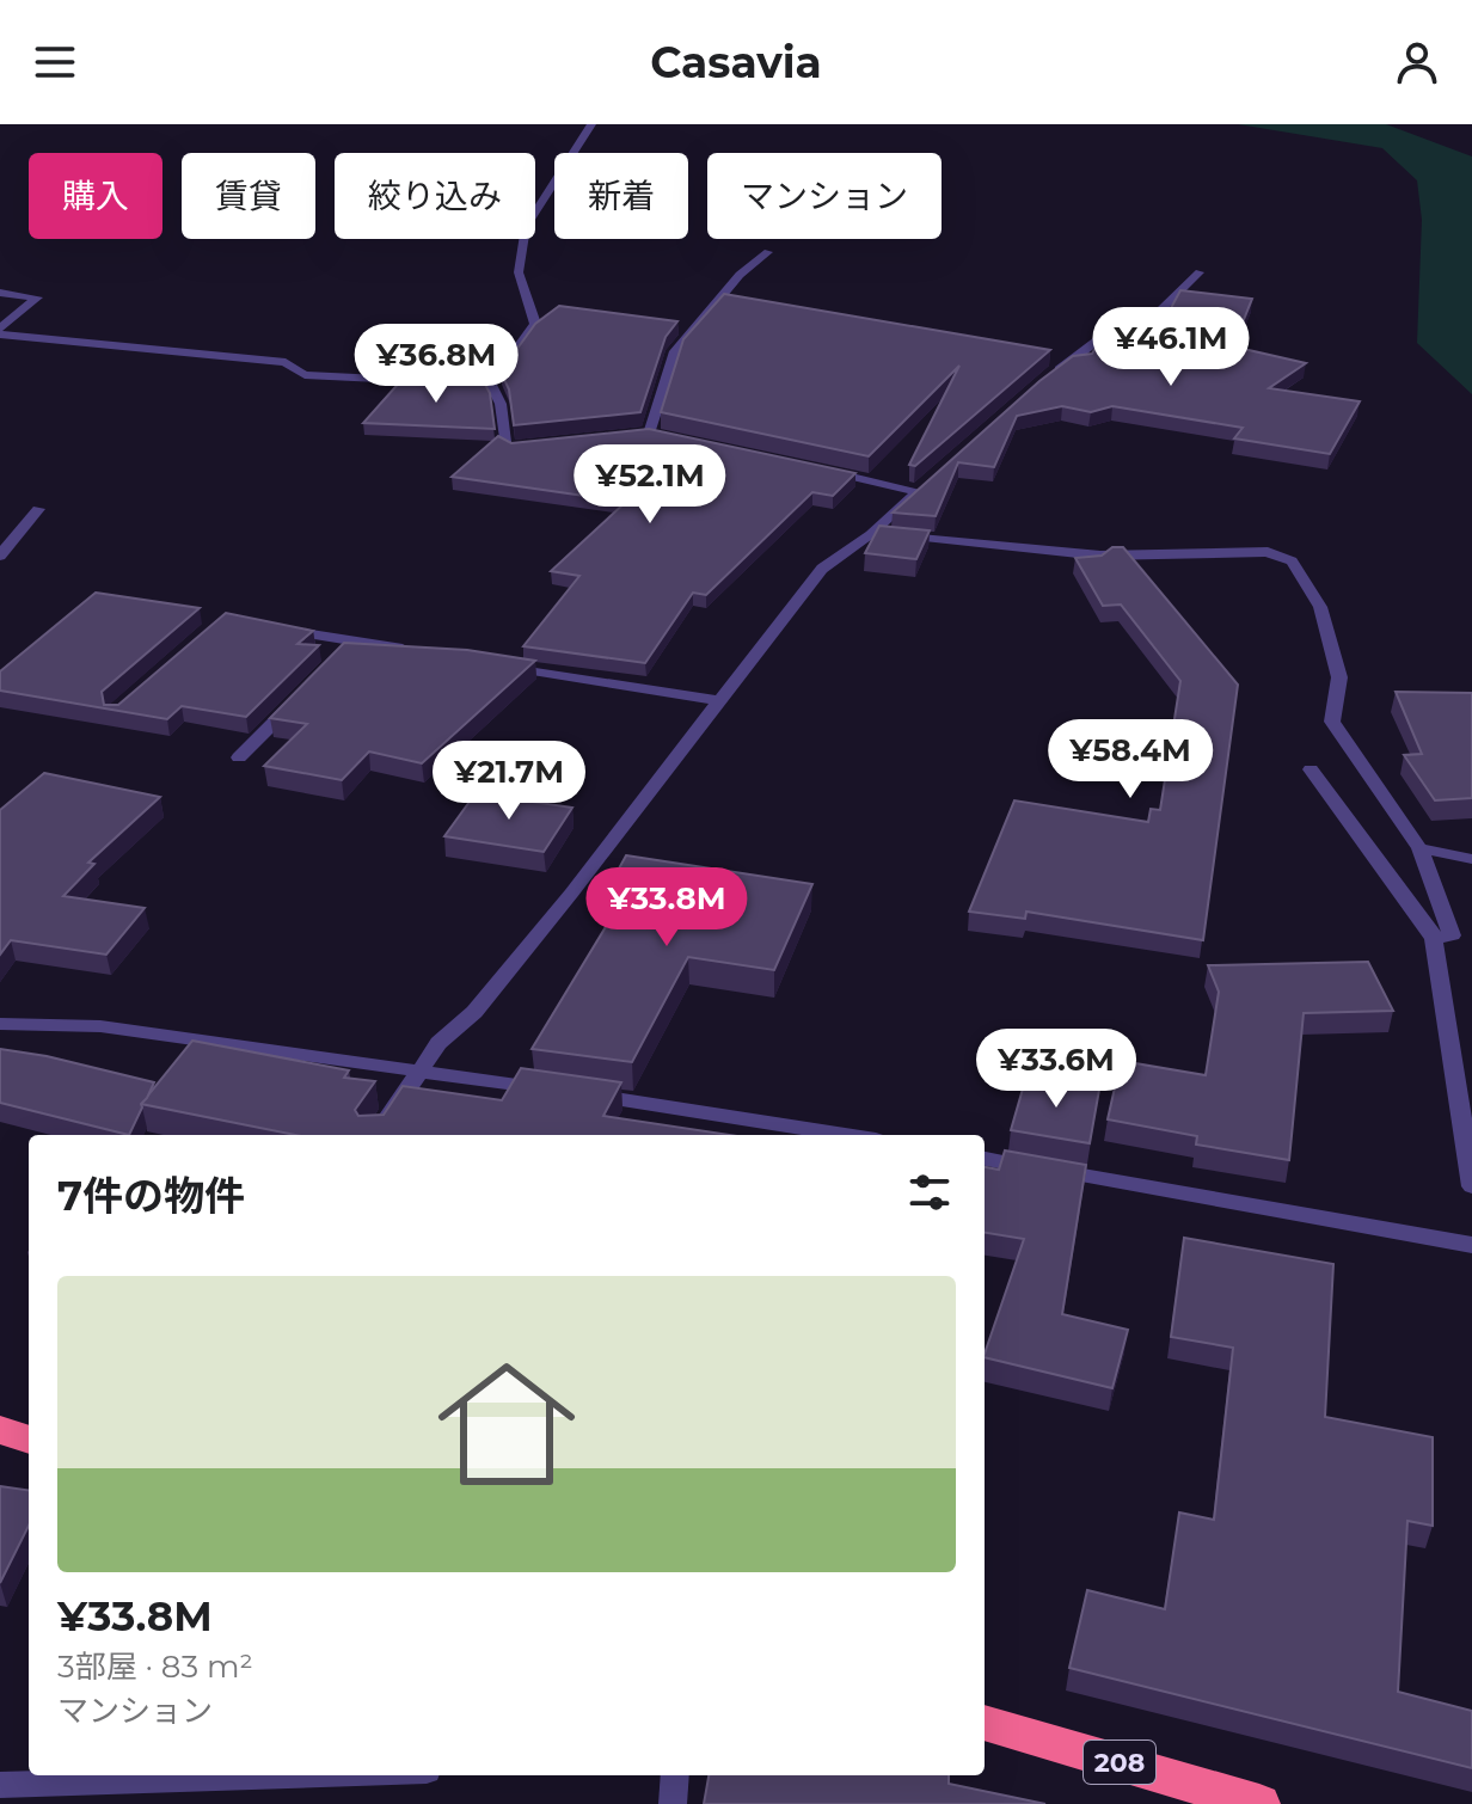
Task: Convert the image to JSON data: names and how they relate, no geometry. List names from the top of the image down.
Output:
{
  "streets": {
    "highway": ["208"]
  },
  "page": {
    "header": "Casavia",
    "chip": [
      "購入",
      "賃貸",
      "絞り込み",
      "新着",
      "マンション"
    ],
    "price": [
      "¥46.1M",
      "¥36.8M",
      "¥52.1M",
      "¥58.4M",
      "¥21.7M",
      "¥33.8M",
      "¥33.6M"
    ],
    "heading": "7件の物件",
    "list": [
      {
        "name": "¥33.8M",
        "note": "3部屋 · 83 m² · マンション"
      }
    ]
  }
}
